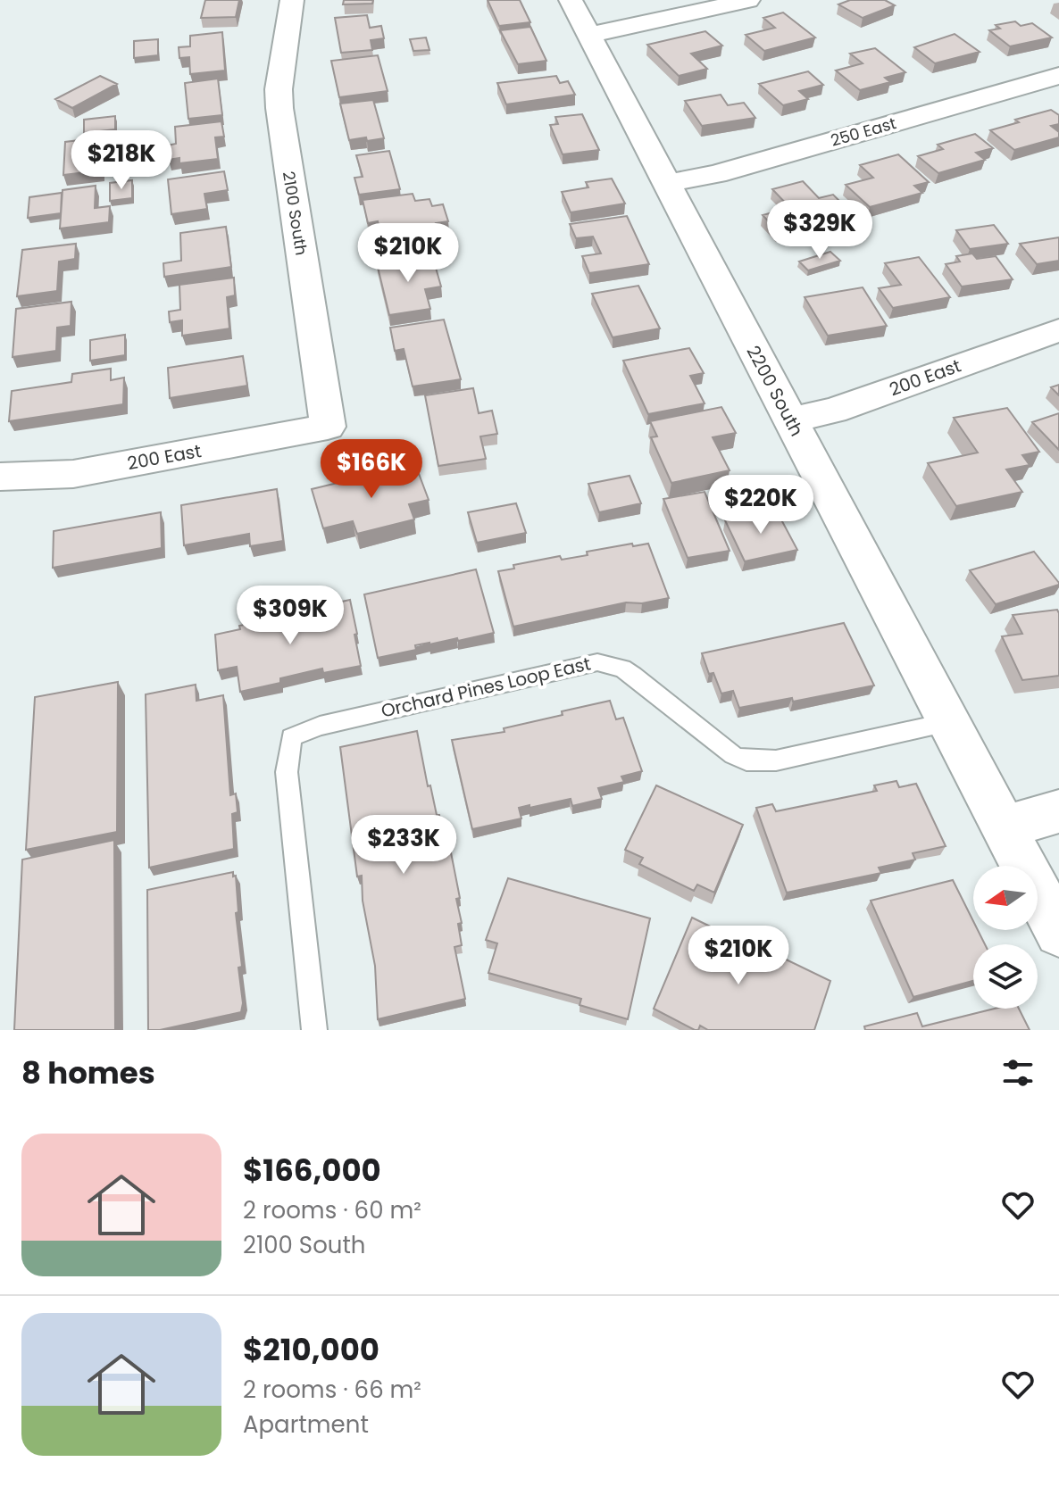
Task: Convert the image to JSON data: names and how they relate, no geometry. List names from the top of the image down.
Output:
{
  "streets": {
    "street": [
      "250 East",
      "2100 South",
      "200 East",
      "2200 South"
    ],
    "lane": ["Orchard Pines Loop East"]
  },
  "crossings": [
    ["250 East", "2200 South"],
    ["2100 South", "200 East"],
    ["200 East", "2200 South"],
    ["2200 South", "Orchard Pines Loop East"]
  ],
  "north": "left",
  "page": {
    "price": [
      "$218K",
      "$329K",
      "$210K",
      "$166K",
      "$220K",
      "$309K",
      "$233K",
      "$210K"
    ],
    "heading": "8 homes",
    "list": [
      {
        "name": "$166,000",
        "note": "2 rooms · 60 m² · 2100 South"
      },
      {
        "name": "$210,000",
        "note": "2 rooms · 66 m² · Apartment"
      }
    ]
  }
}
